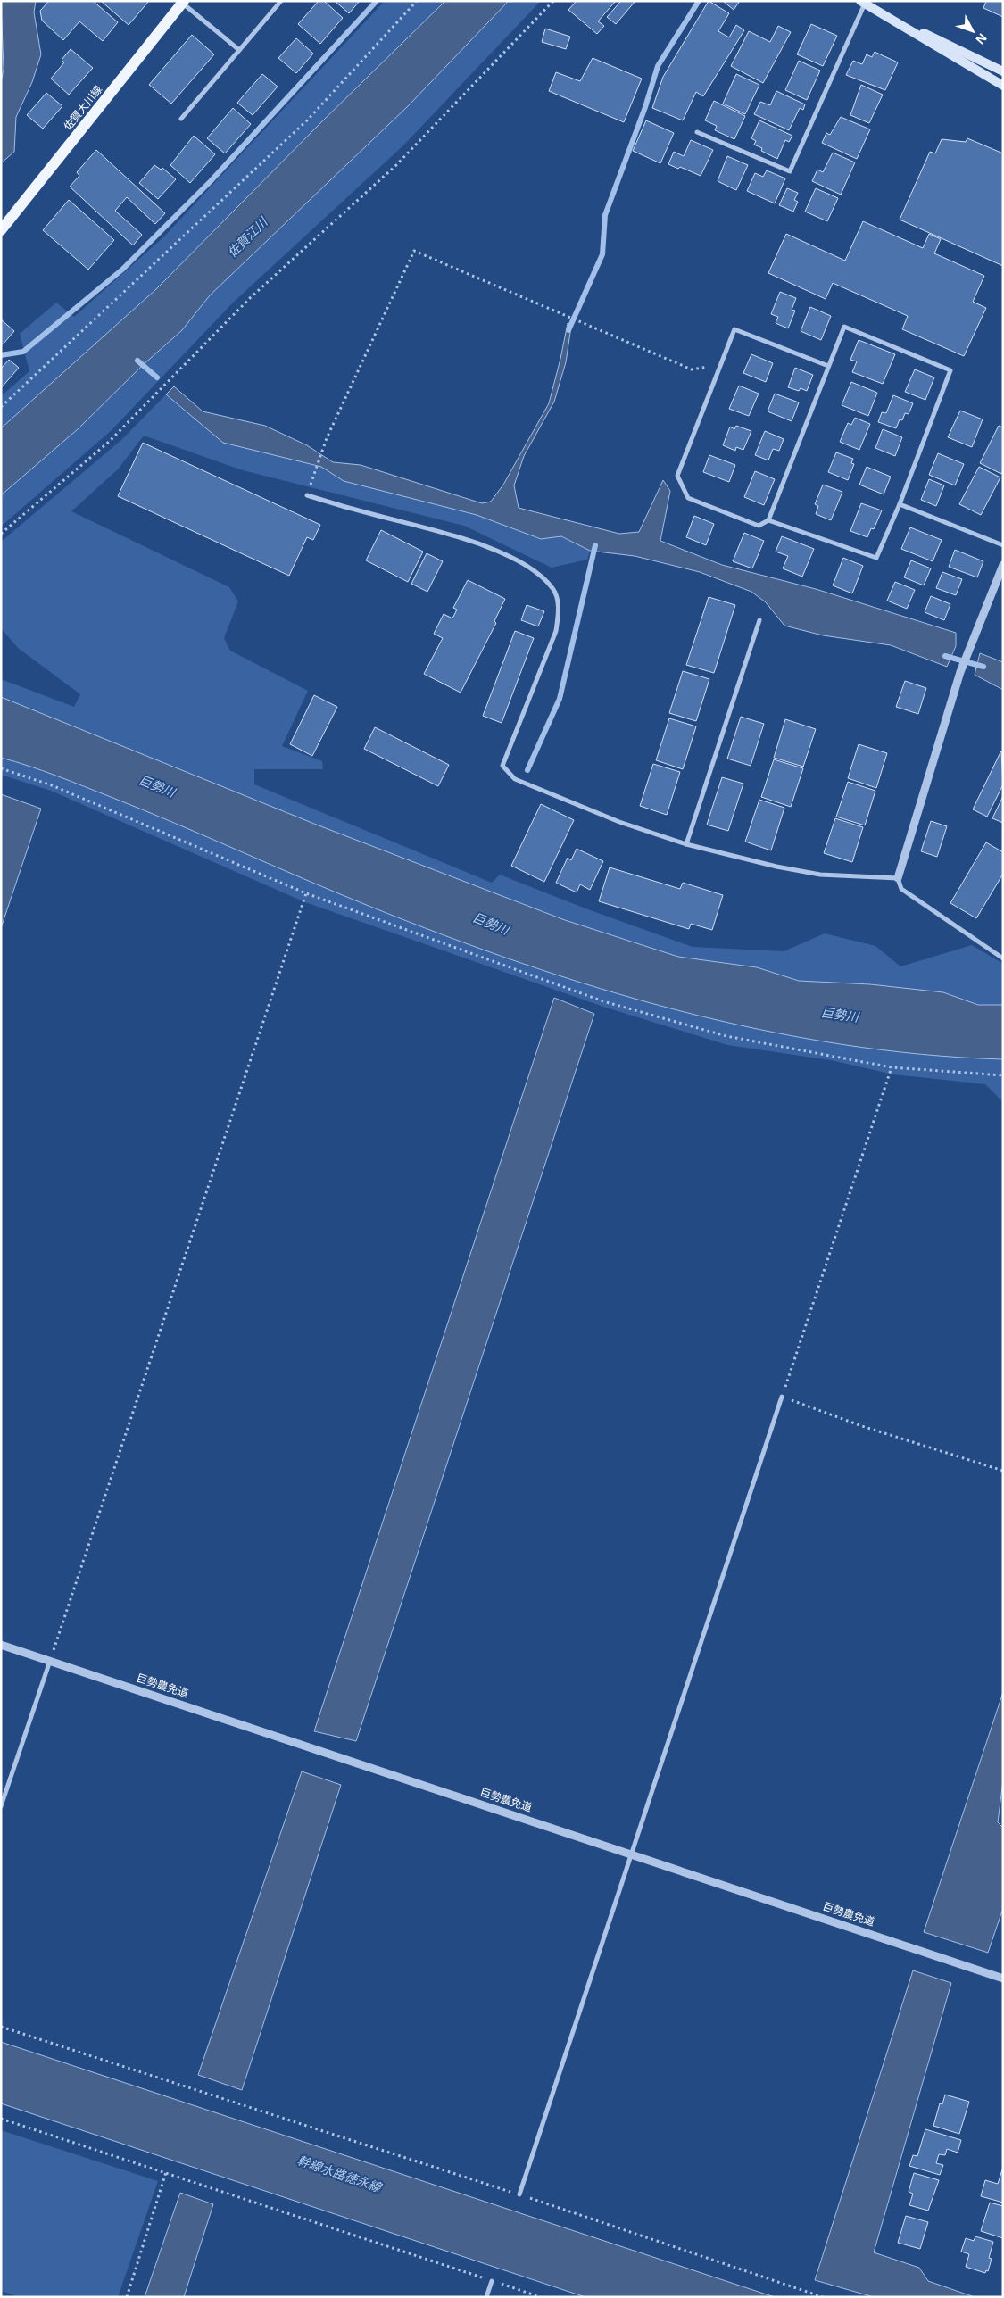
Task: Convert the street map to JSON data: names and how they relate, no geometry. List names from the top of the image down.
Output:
{
  "streets": {
    "main road": ["佐賀大川線"],
    "street": ["巨勢農免道"]
  },
  "water": ["佐賀江川", "巨勢川", "幹線水路徳永線"],
  "north": "bottom right"
}
